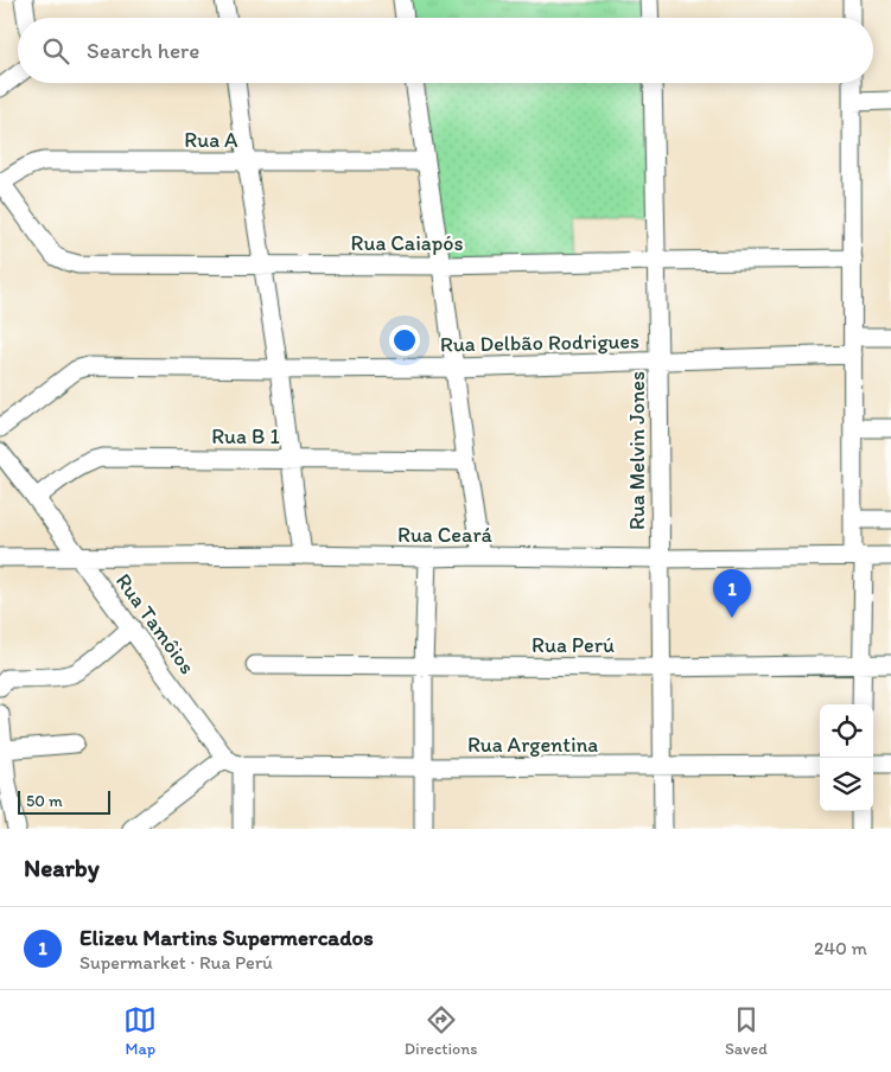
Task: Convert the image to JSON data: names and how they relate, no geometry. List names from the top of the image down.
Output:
{
  "streets": {
    "street": [
      "Rua A",
      "Rua Caiapós",
      "Rua Delbão Rodrigues",
      "Rua B 1",
      "Rua Melvin Jones",
      "Rua Ceará",
      "Rua Tamôios",
      "Rua Perú",
      "Rua Argentina"
    ]
  },
  "crossings": [
    ["Rua A", "Rua Caiapós"],
    ["Rua Caiapós", "Rua Melvin Jones"],
    ["Rua Delbão Rodrigues", "Rua Melvin Jones"],
    ["Rua B 1", "Rua Tamôios"],
    ["Rua Melvin Jones", "Rua Ceará"],
    ["Rua Melvin Jones", "Rua Perú"],
    ["Rua Melvin Jones", "Rua Argentina"],
    ["Rua Ceará", "Rua Tamôios"],
    ["Rua Tamôios", "Rua Argentina"]
  ],
  "scale_bar": "50 m",
  "page": {
    "search": "Search here",
    "pins": "1",
    "scale": "50 m",
    "heading": "Nearby",
    "list": [
      {
        "mark": "1",
        "name": "Elizeu Martins Supermercados",
        "note": "Supermarket · Rua Perú",
        "value": "240 m"
      }
    ],
    "nav": ["Map", "Directions", "Saved"]
  }
}
